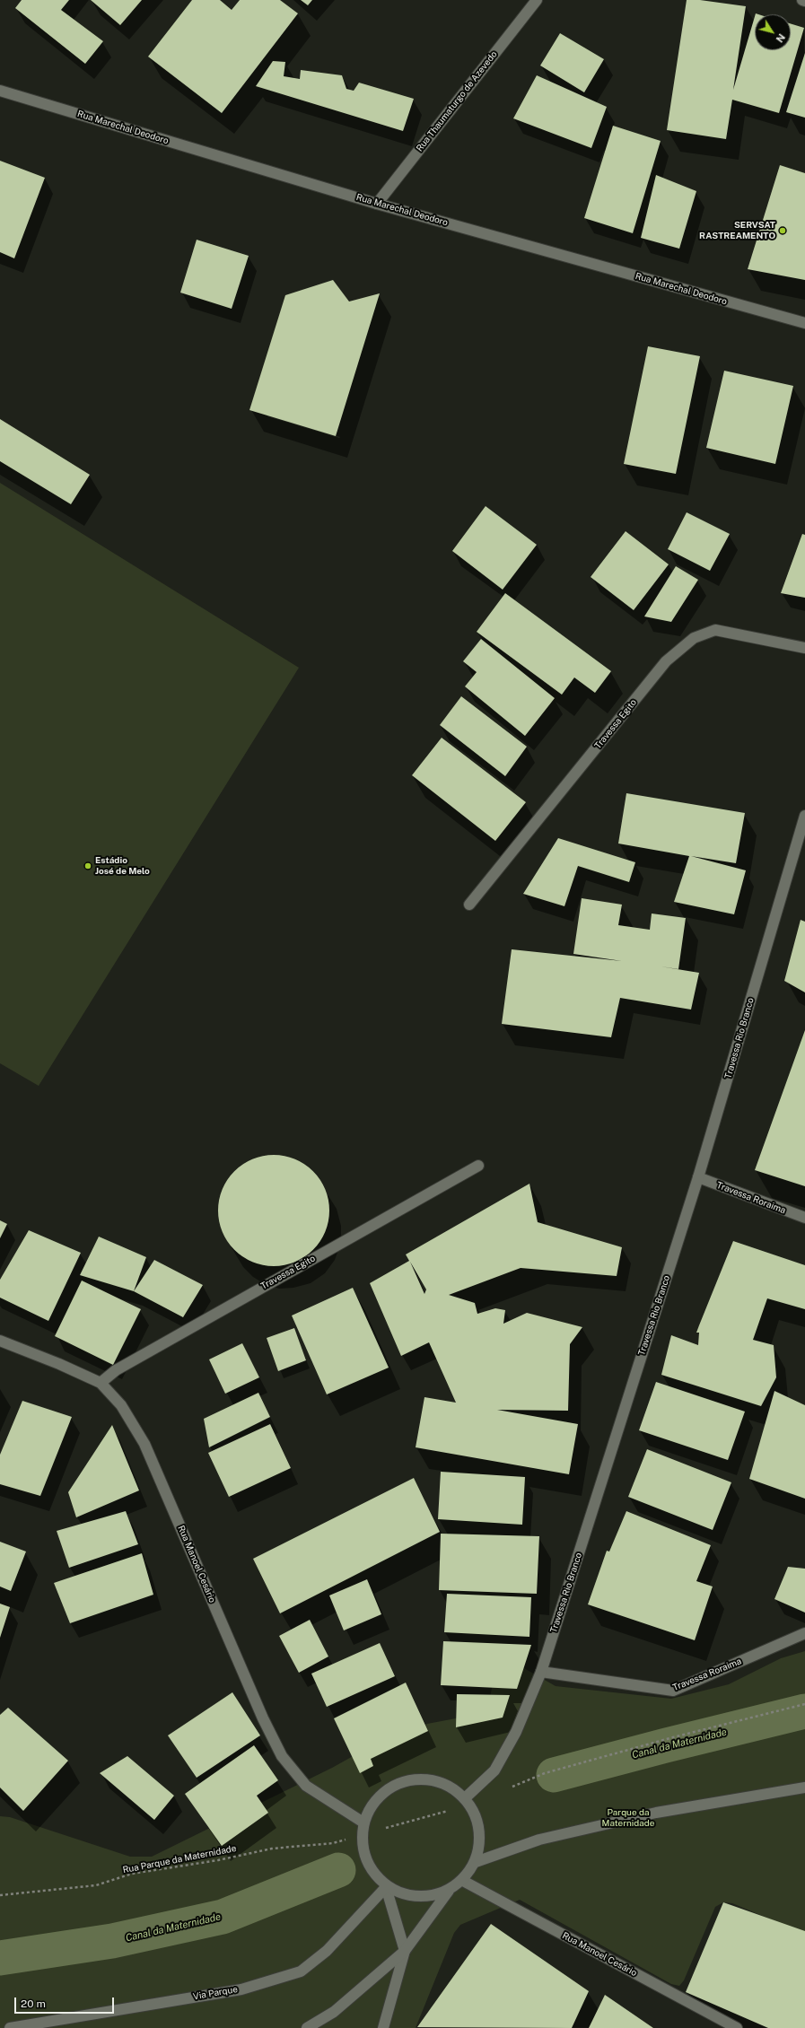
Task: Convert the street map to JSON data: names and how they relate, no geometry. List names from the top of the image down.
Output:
{
  "streets": {
    "street": [
      "Rua Thaumaturgo de Azevedo",
      "Rua Marechal Deodoro",
      "Travessa Egito",
      "Travessa Rio Branco",
      "Travessa Roraima",
      "Rua Manoel Cesário",
      "Via Parque"
    ],
    "path": ["Rua Parque da Maternidade"]
  },
  "crossings": [
    ["Rua Thaumaturgo de Azevedo", "Rua Marechal Deodoro"],
    ["Travessa Egito", "Rua Manoel Cesário"],
    ["Travessa Rio Branco", "Travessa Roraima"],
    ["Travessa Rio Branco", "Rua Parque da Maternidade"]
  ],
  "water": ["Canal da Maternidade"],
  "parks": ["Parque da Maternidade"],
  "places": ["SERVSAT RASTREAMENTO", "Estádio José de Melo"],
  "scale_bar": "20 m",
  "north": "bottom right"
}
